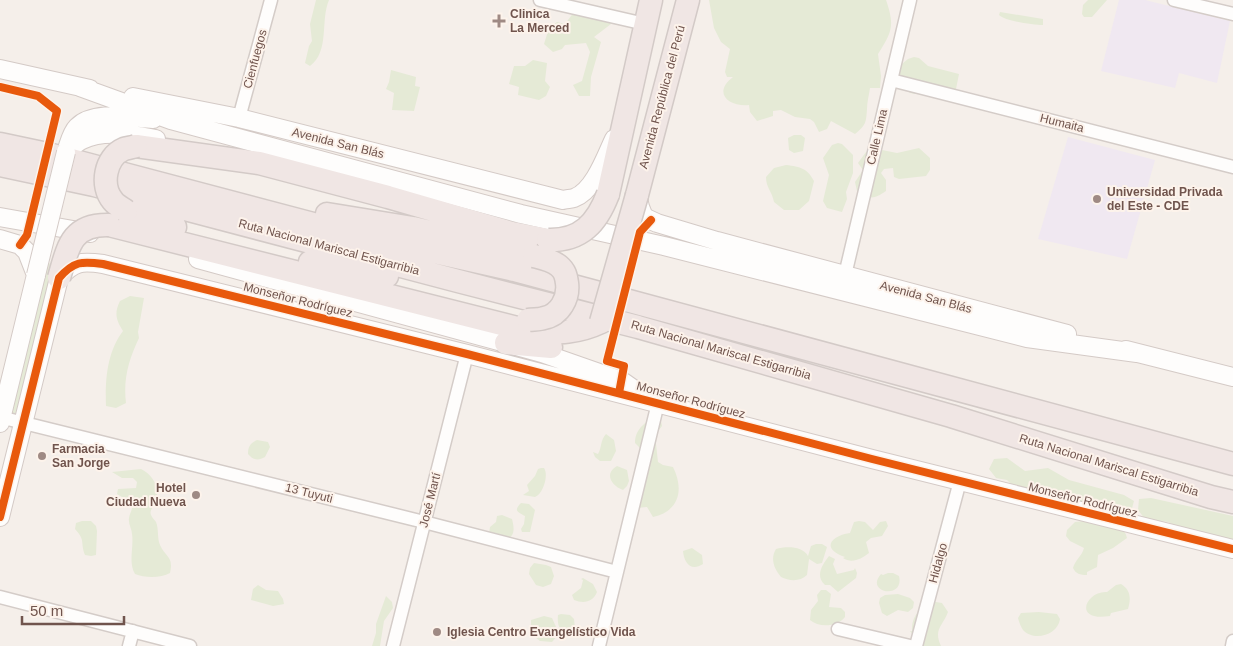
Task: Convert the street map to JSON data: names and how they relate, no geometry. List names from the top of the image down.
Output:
{
  "streets": {
    "highway": ["Avenida República del Perú", "Ruta Nacional Mariscal Estigarribia"],
    "street": [
      "Cienfuegos",
      "Humaita",
      "Calle Lima",
      "Avenida San Blás",
      "Monseñor Rodríguez",
      "13 Tuyuti",
      "José Martí",
      "Hidalgo"
    ]
  },
  "crossings": [
    ["Cienfuegos", "Avenida San Blás"],
    ["Avenida República del Perú", "Avenida San Blás"],
    ["Humaita", "Calle Lima"],
    ["Calle Lima", "Avenida San Blás"],
    ["Monseñor Rodríguez", "José Martí"],
    ["Monseñor Rodríguez", "Hidalgo"],
    ["13 Tuyuti", "José Martí"]
  ],
  "places": {
    "health": ["Clinica La Merced"],
    "other": [
      "Universidad Privada del Este - CDE",
      "Farmacia San Jorge",
      "Hotel Ciudad Nueva",
      "Iglesia Centro Evangelístico Vida"
    ]
  },
  "scale_bar": "50 m"
}
